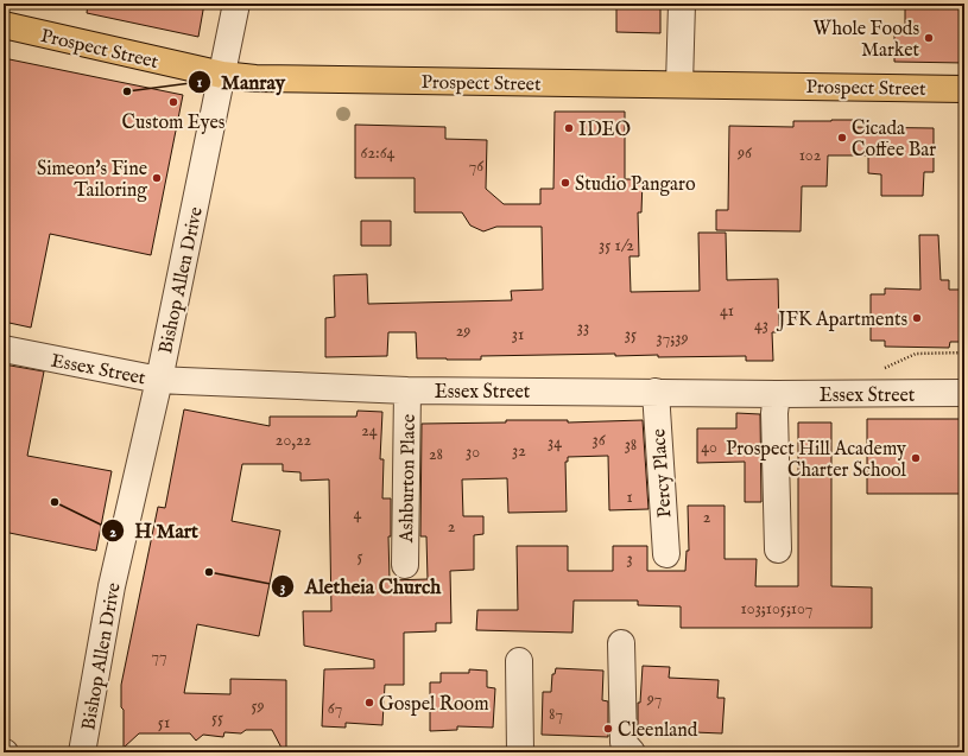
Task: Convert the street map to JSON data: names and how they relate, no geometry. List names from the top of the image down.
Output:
{
  "streets": {
    "main road": ["Prospect Street"],
    "street": [
      "Bishop Allen Drive",
      "Essex Street",
      "Percy Place",
      "Ashburton Place"
    ]
  },
  "crossings": [
    ["Prospect Street", "Bishop Allen Drive"],
    ["Bishop Allen Drive", "Essex Street"],
    ["Essex Street", "Percy Place"],
    ["Essex Street", "Ashburton Place"]
  ],
  "places": [
    "Whole Foods Market",
    "Manray",
    "Custom Eyes",
    "IDEO",
    "Cicada Coffee Bar",
    "Simeon's Fine Tailoring",
    "Studio Pangaro",
    "JFK Apartments",
    "Prospect Hill Academy Charter School",
    "H Mart",
    "Aletheia Church",
    "Gospel Room",
    "Cleenland"
  ],
  "house_numbers": [
    "62:64",
    "96",
    "102",
    "76",
    "35 1/2",
    "41",
    "43",
    "33",
    "29",
    "31",
    "35",
    "37;39",
    "24",
    "20,22",
    "36",
    "34",
    "38",
    "40",
    "32",
    "30",
    "28",
    "1",
    "4",
    "2",
    "2",
    "5",
    "3",
    "103;105;107",
    "77",
    "97",
    "59",
    "67",
    "87",
    "55",
    "51"
  ]
}
